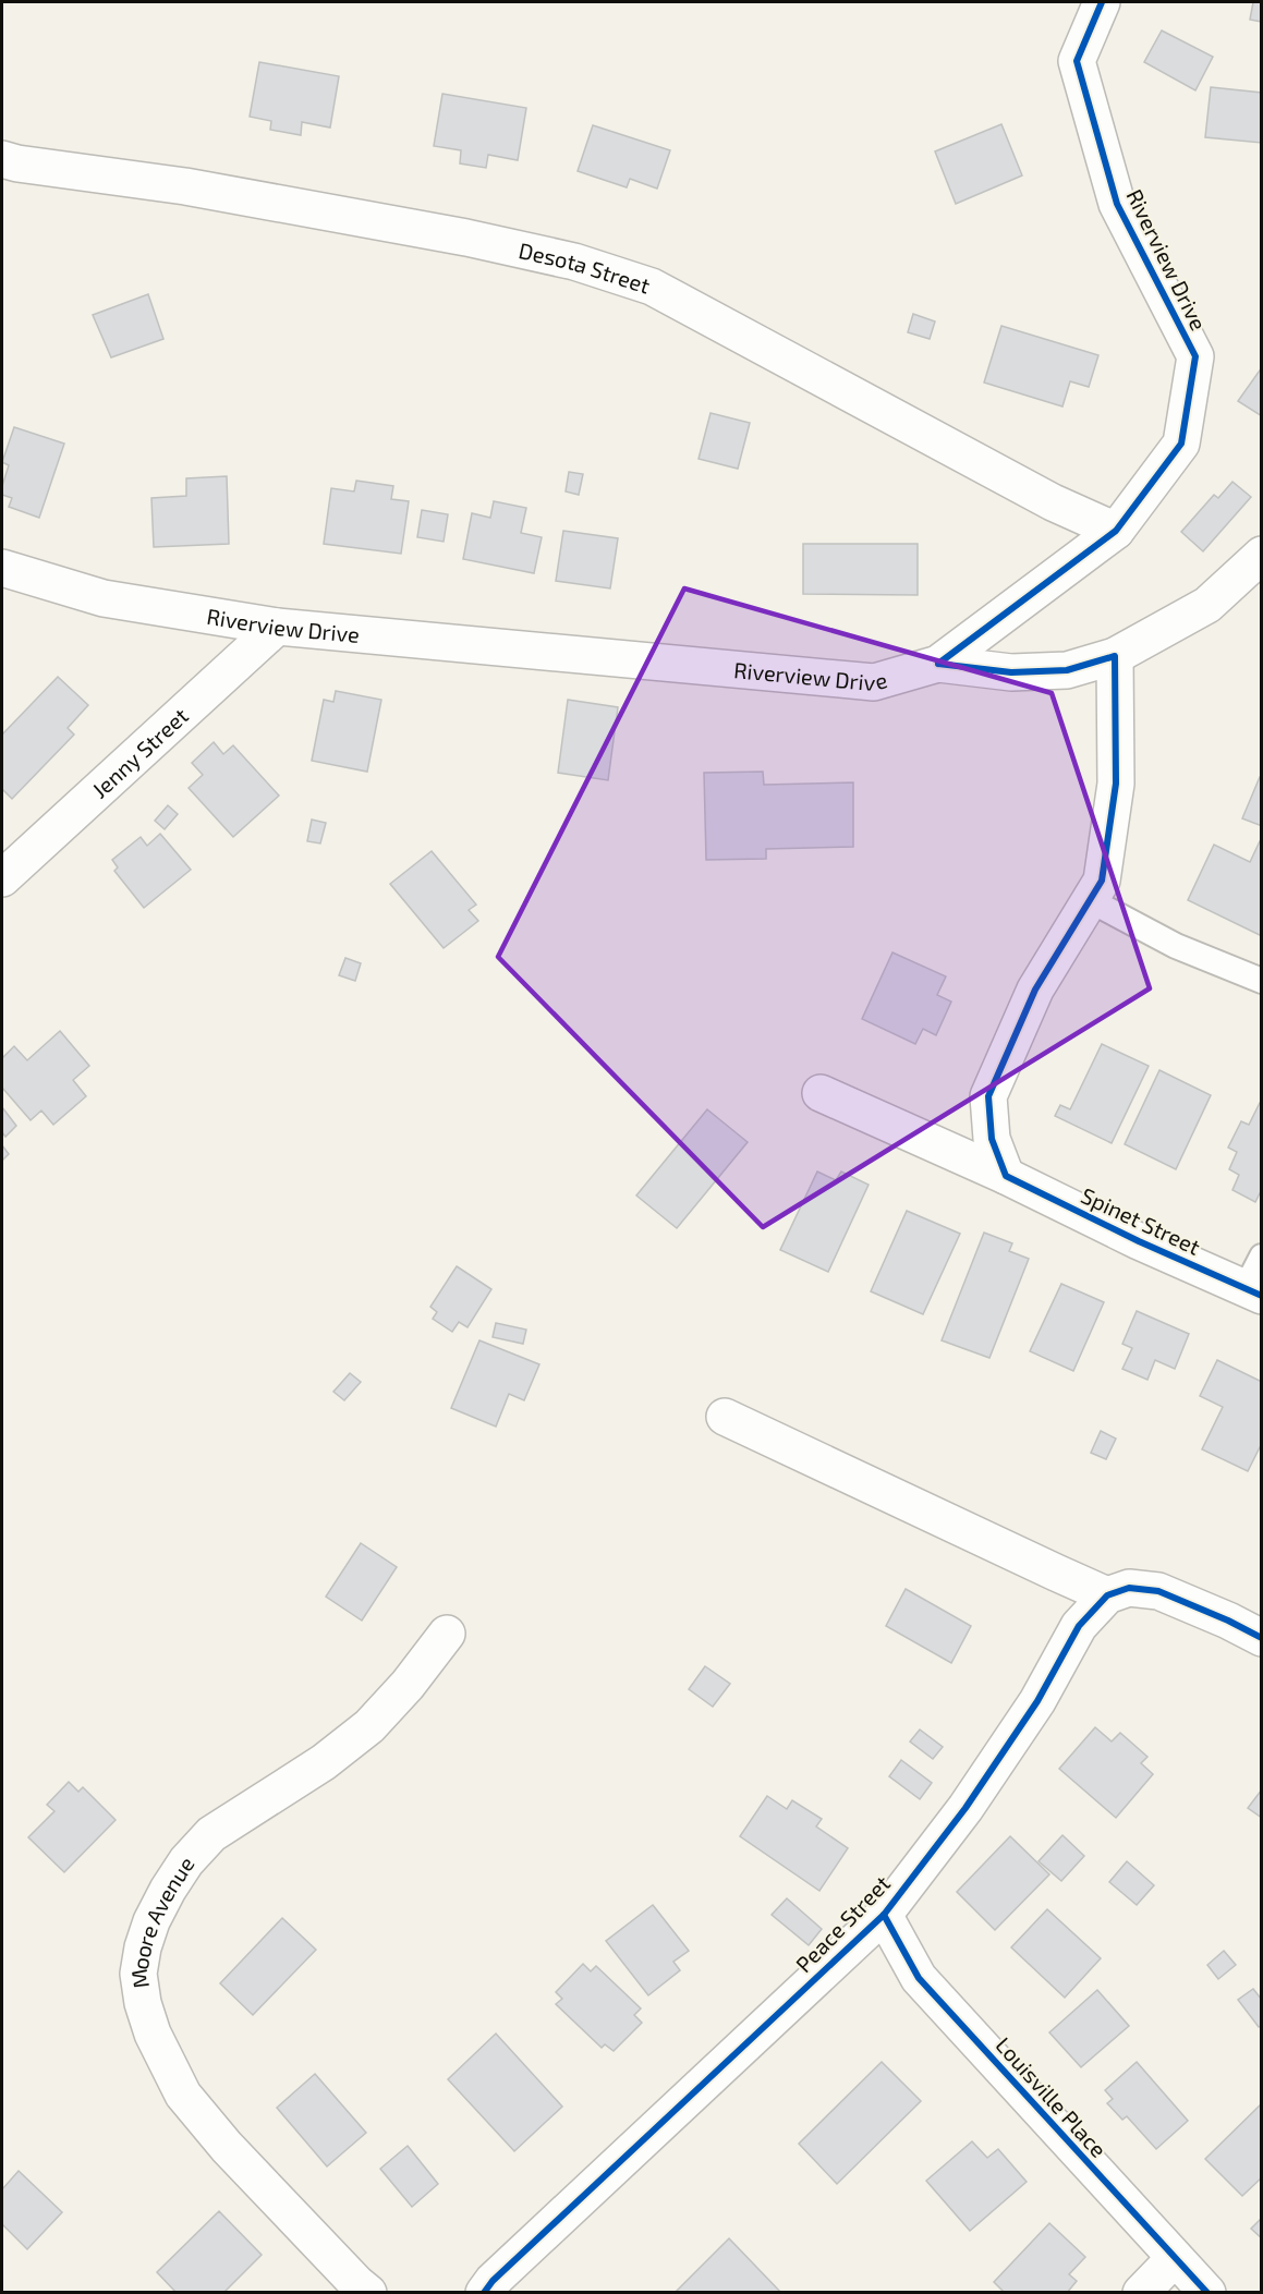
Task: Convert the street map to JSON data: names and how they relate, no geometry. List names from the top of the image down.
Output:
{
  "streets": {
    "street": [
      "Riverview Drive",
      "Desota Street",
      "Jenny Street",
      "Spinet Street",
      "Peace Street",
      "Moore Avenue",
      "Louisville Place"
    ]
  },
  "crossings": [
    ["Riverview Drive", "Desota Street"],
    ["Riverview Drive", "Jenny Street"],
    ["Peace Street", "Louisville Place"]
  ]
}
